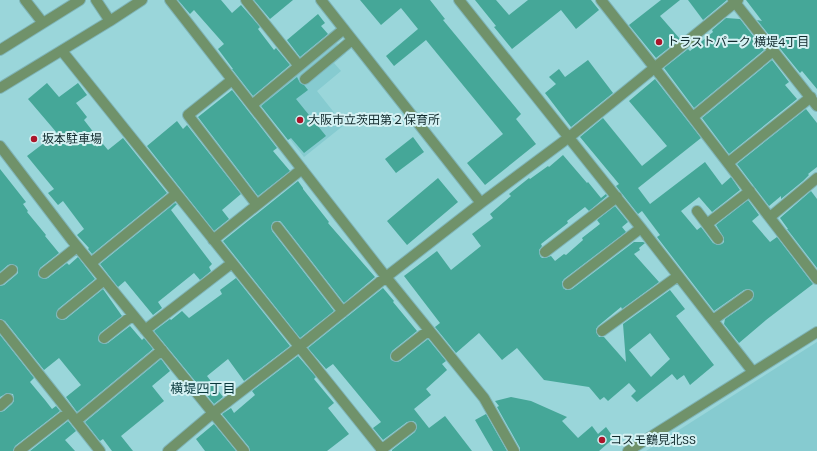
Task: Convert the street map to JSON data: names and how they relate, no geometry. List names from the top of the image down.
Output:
{
  "districts": ["横堤四丁目"],
  "places": [
    "トラストパーク 横堤4丁目",
    "大阪市立茨田第２保育所",
    "坂本駐車場",
    "コスモ鶴見北SS"
  ]
}
